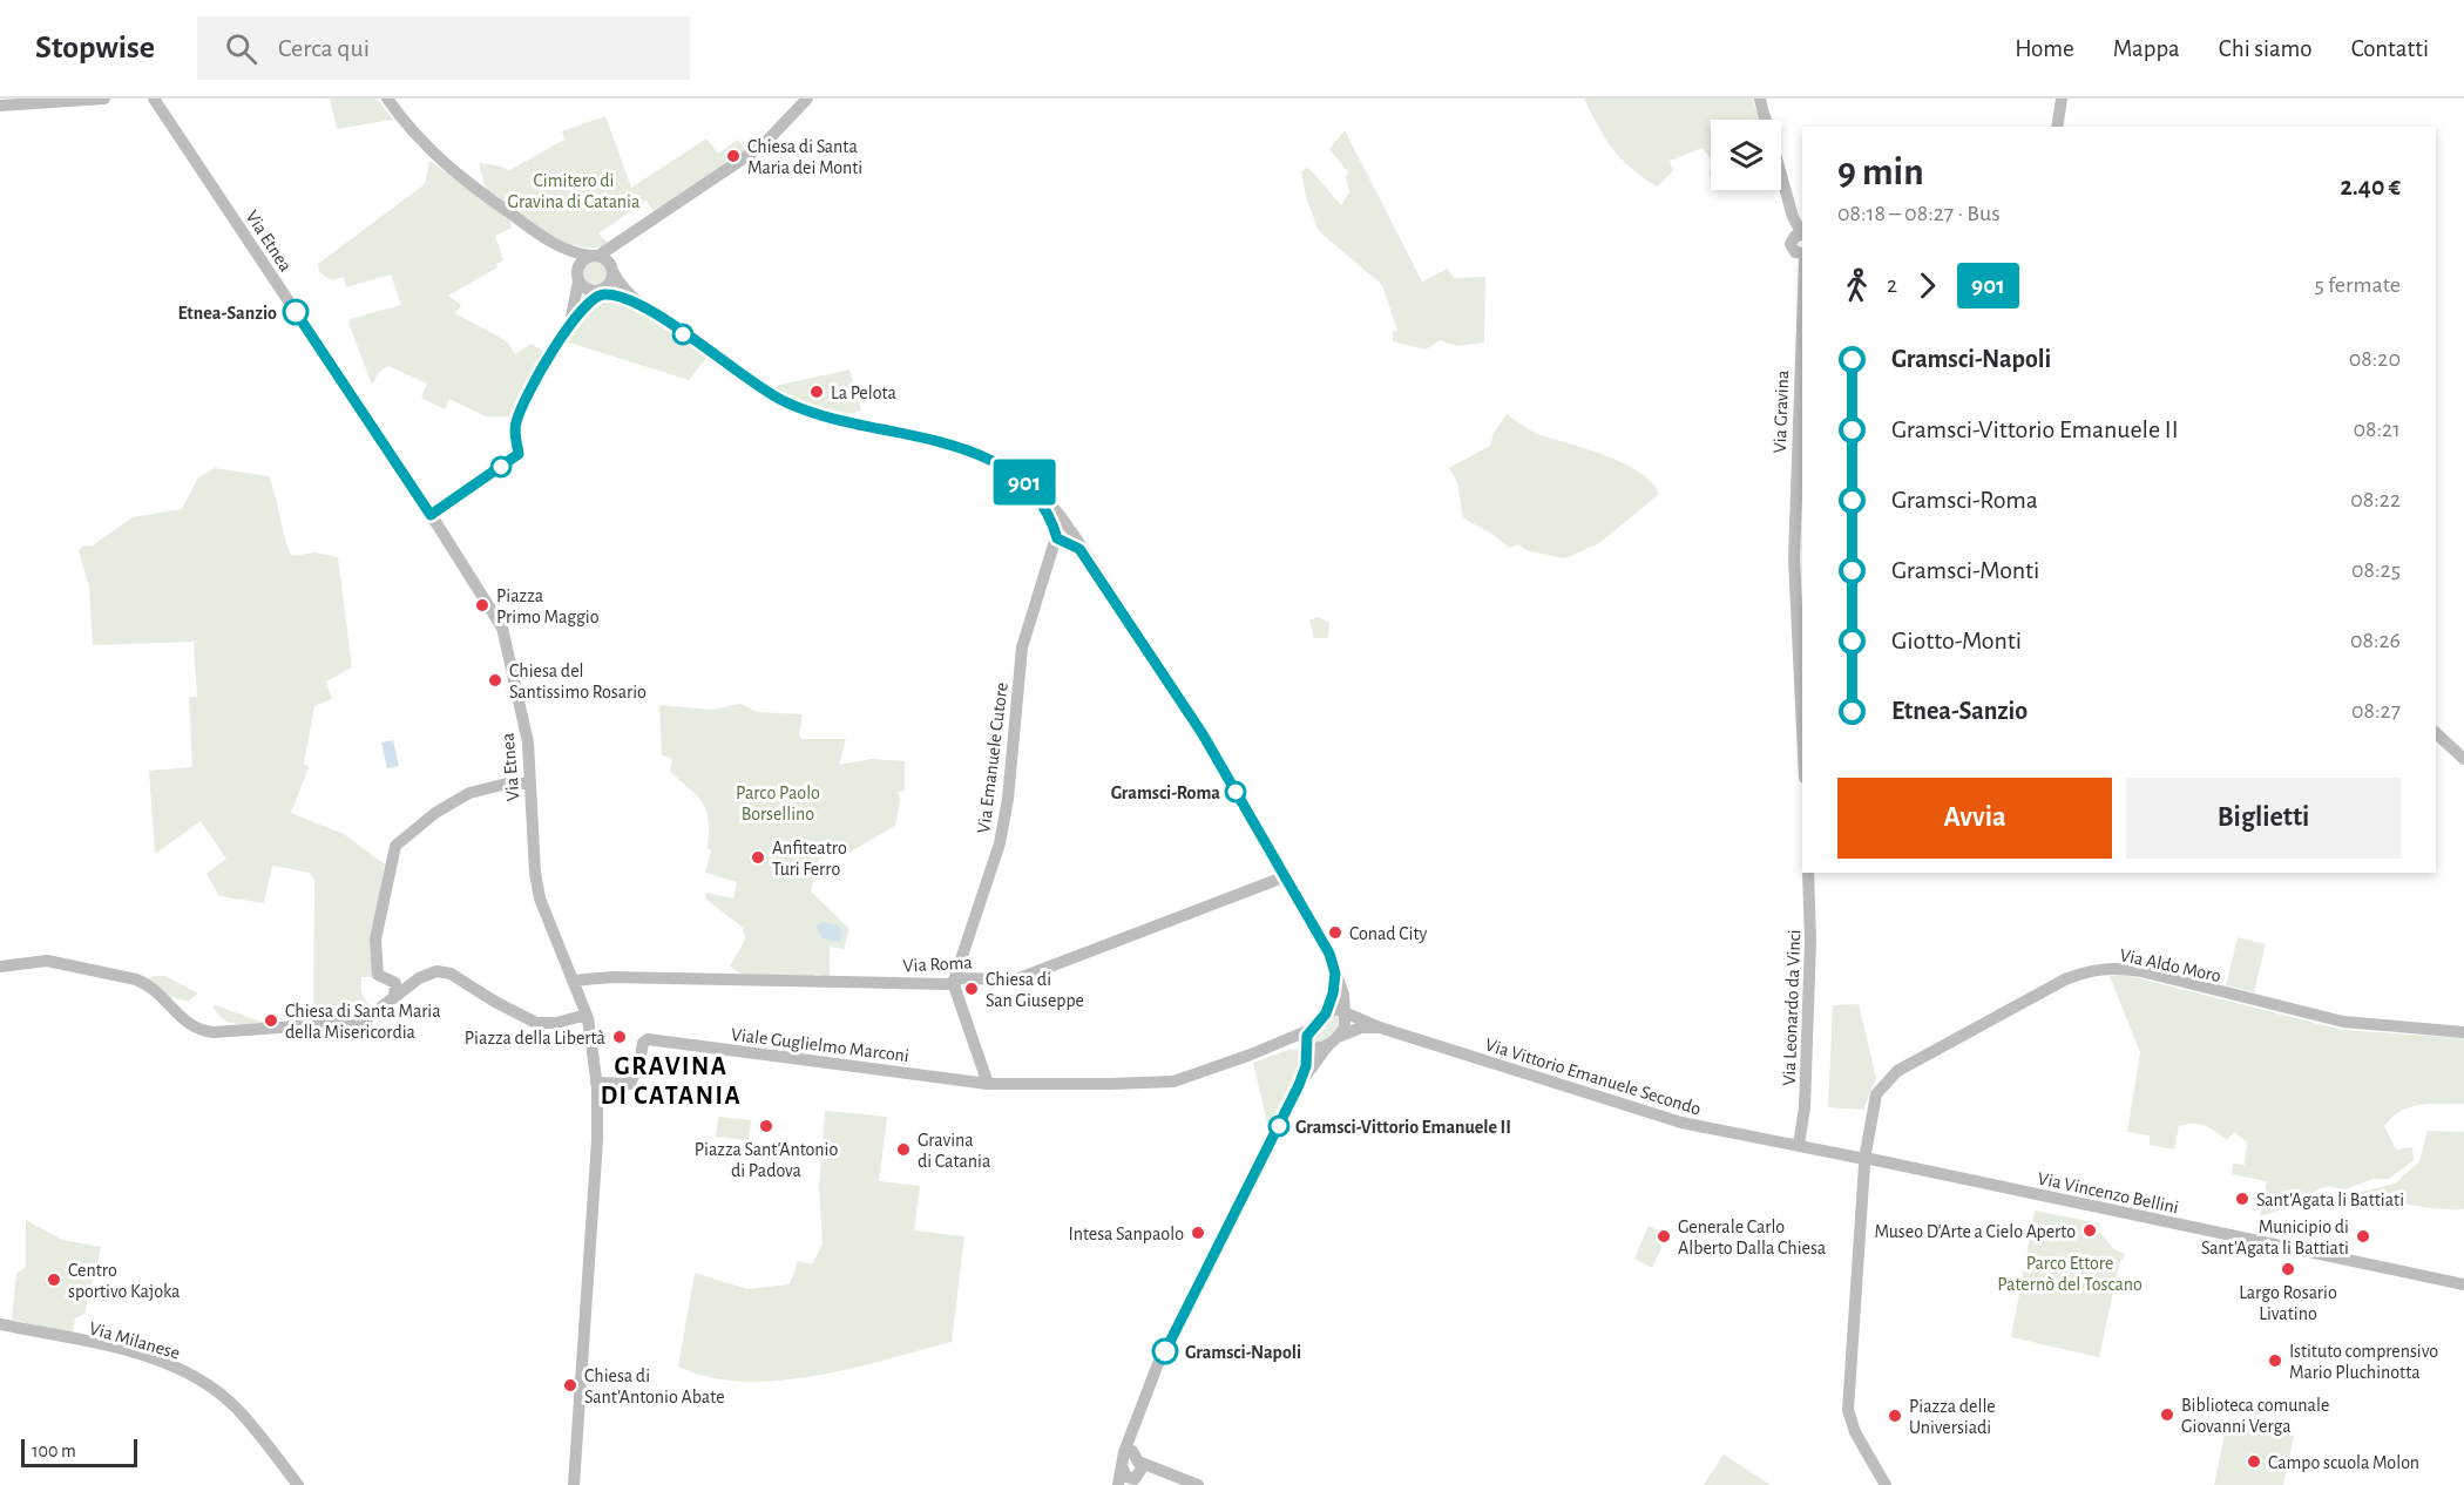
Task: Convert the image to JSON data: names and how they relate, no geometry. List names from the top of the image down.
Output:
{
  "streets": {
    "main road": [
      "Via Etnea",
      "Via Gravina",
      "Via Emanuele Cutore",
      "Via Roma",
      "Via Aldo Moro",
      "Via Leonardo da Vinci",
      "Viale Guglielmo Marconi",
      "Via Vittorio Emanuele Secondo",
      "Via Vincenzo Bellini",
      "Via Milanese"
    ]
  },
  "crossings": [
    ["Via Etnea", "Via Roma"],
    ["Via Etnea", "Viale Guglielmo Marconi"],
    ["Via Emanuele Cutore", "Via Roma"],
    ["Via Aldo Moro", "Via Vincenzo Bellini"],
    ["Via Leonardo da Vinci", "Via Vittorio Emanuele Secondo"],
    ["Via Leonardo da Vinci", "Via Vincenzo Bellini"],
    ["Via Vittorio Emanuele Secondo", "Via Vincenzo Bellini"]
  ],
  "districts": ["GRAVINA DI CATANIA"],
  "parks": ["Cimitero di Gravina di Catania", "Parco Paolo Borsellino", "Parco Ettore Paternò del Toscano"],
  "places": [
    "Chiesa di Santa Maria dei Monti",
    "Etnea-Sanzio",
    "La Pelota",
    "Piazza Primo Maggio",
    "Chiesa del Santissimo Rosario",
    "Gramsci-Roma",
    "Anfiteatro Turi Ferro",
    "Conad City",
    "Chiesa di San Giuseppe",
    "Chiesa di Santa Maria della Misericordia",
    "Piazza della Libertà",
    "Piazza Sant'Antonio di Padova",
    "Gramsci-Vittorio Emanuele II",
    "Gravina di Catania",
    "Sant'Agata li Battiati",
    "Museo D'Arte a Cielo Aperto",
    "Intesa Sanpaolo",
    "Generale Carlo Alberto Dalla Chiesa",
    "Municipio di Sant'Agata li Battiati",
    "Largo Rosario Livatino",
    "Centro sportivo Kajoka",
    "Gramsci-Napoli",
    "Istituto comprensivo Mario Pluchinotta",
    "Chiesa di Sant'Antonio Abate",
    "Biblioteca comunale Giovanni Verga",
    "Piazza delle Universiadi",
    "Campo scuola Molon"
  ],
  "lines": ["bus line 901"],
  "scale_bar": "100 m",
  "page": {
    "header": "Stopwise",
    "search": "Cerca qui",
    "nav": [
      "Home",
      "Mappa",
      "Chi siamo",
      "Contatti"
    ],
    "on_map": "901",
    "heading": ["9 min", "08:18 – 08:27 · Bus", "2.40 €"],
    "legs": ["2", "901", "5 fermate"],
    "list": [
      {
        "name": "Gramsci-Napoli",
        "value": "08:20"
      },
      {
        "name": "Gramsci-Vittorio Emanuele II",
        "value": "08:21"
      },
      {
        "name": "Gramsci-Roma",
        "value": "08:22"
      },
      {
        "name": "Gramsci-Monti",
        "value": "08:25"
      },
      {
        "name": "Giotto-Monti",
        "value": "08:26"
      },
      {
        "name": "Etnea-Sanzio",
        "value": "08:27"
      }
    ],
    "buttons": ["Avvia", "Biglietti"],
    "scale": "100 m"
  }
}
